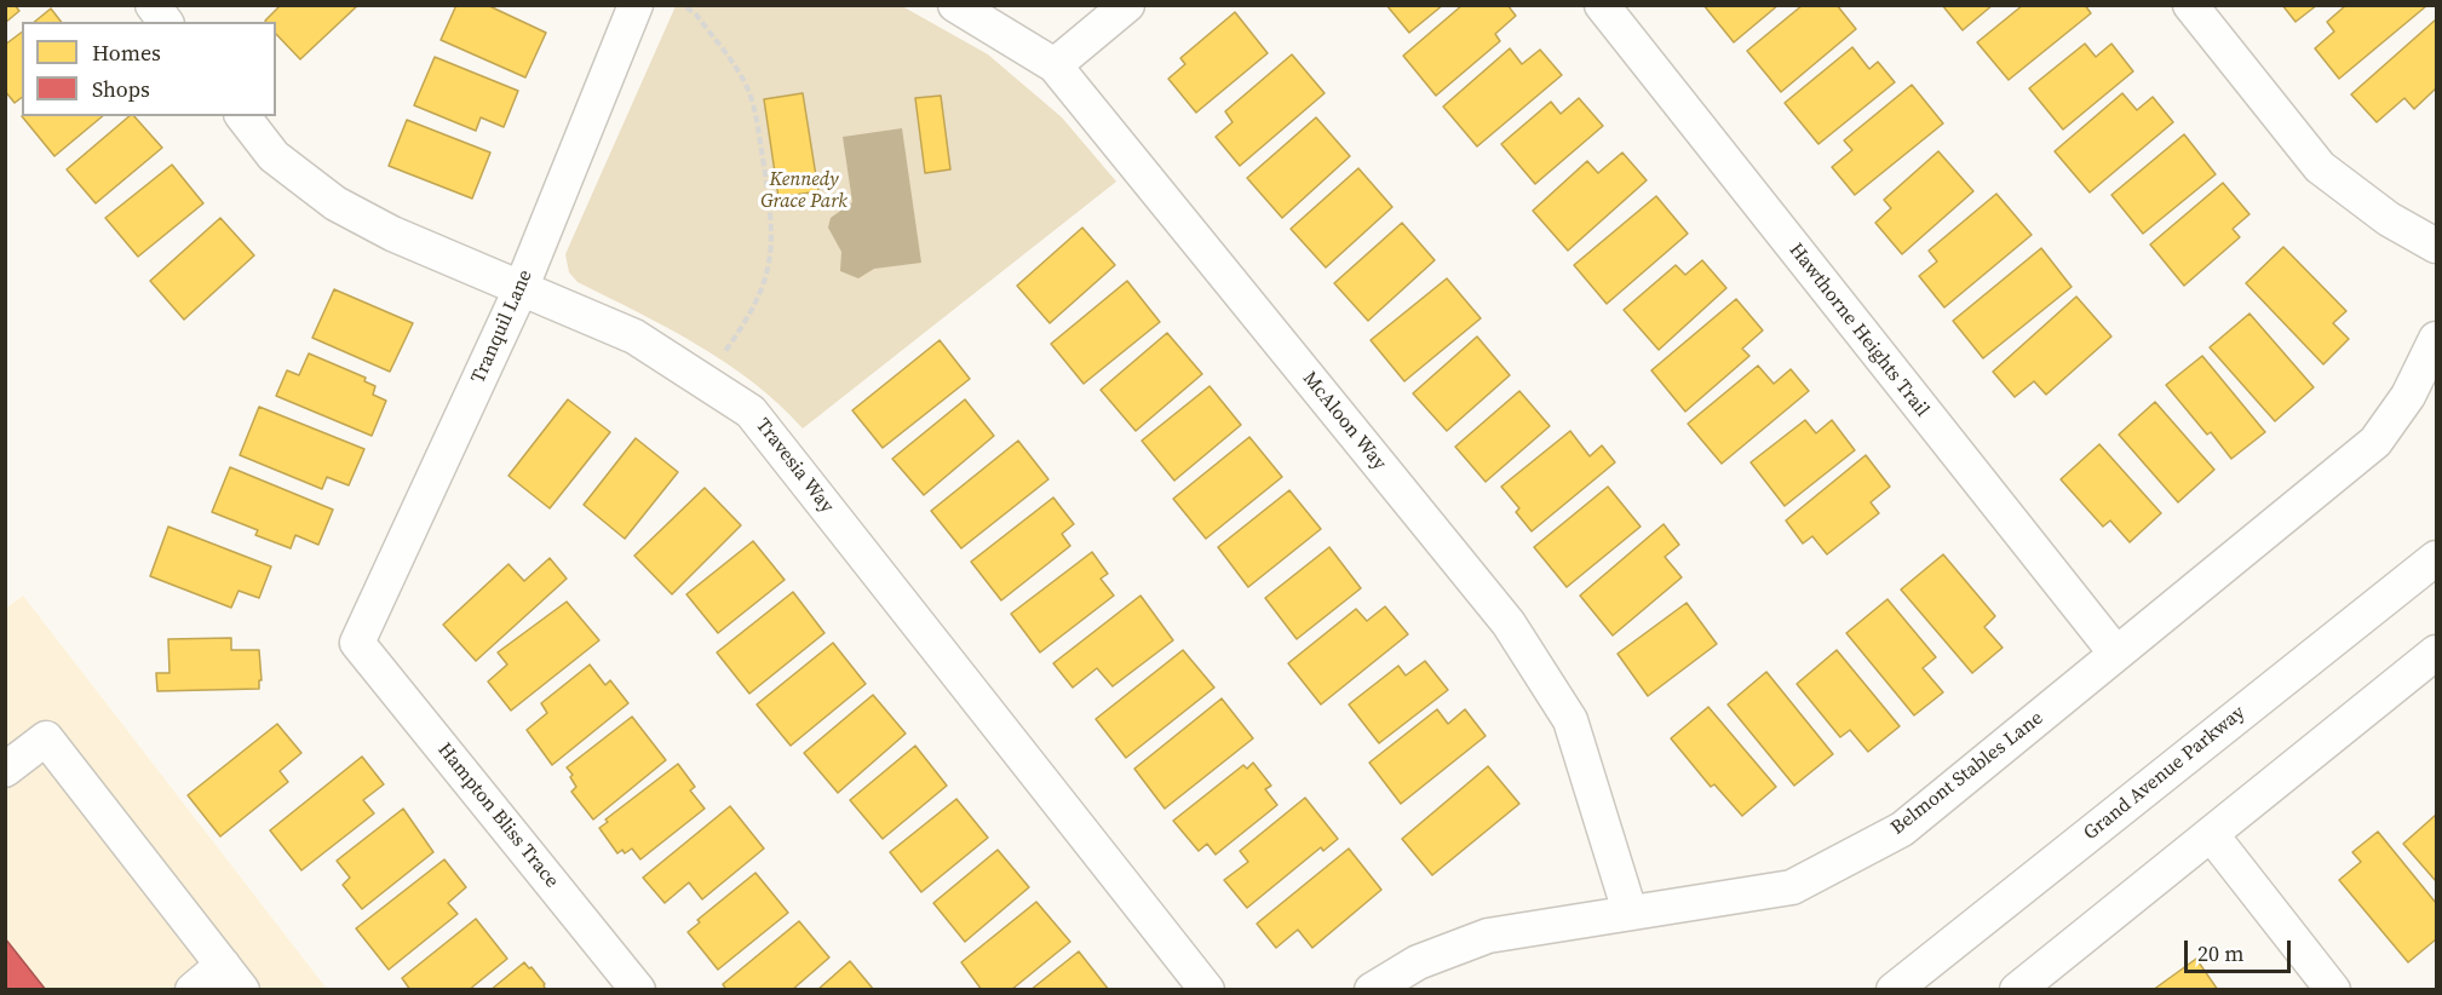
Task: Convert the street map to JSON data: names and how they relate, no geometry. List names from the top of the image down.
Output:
{
  "streets": {
    "street": [
      "Tranquil Lane",
      "Hawthorne Heights Trail",
      "McAloon Way",
      "Travesia Way",
      "Belmont Stables Lane",
      "Grand Avenue Parkway",
      "Hampton Bliss Trace"
    ]
  },
  "crossings": [
    ["Tranquil Lane", "Travesia Way"],
    ["Tranquil Lane", "Hampton Bliss Trace"],
    ["Hawthorne Heights Trail", "Belmont Stables Lane"],
    ["McAloon Way", "Belmont Stables Lane"]
  ],
  "parks": ["Kennedy Grace Park"],
  "legend": ["Homes", "Shops"],
  "scale_bar": "20 m"
}
